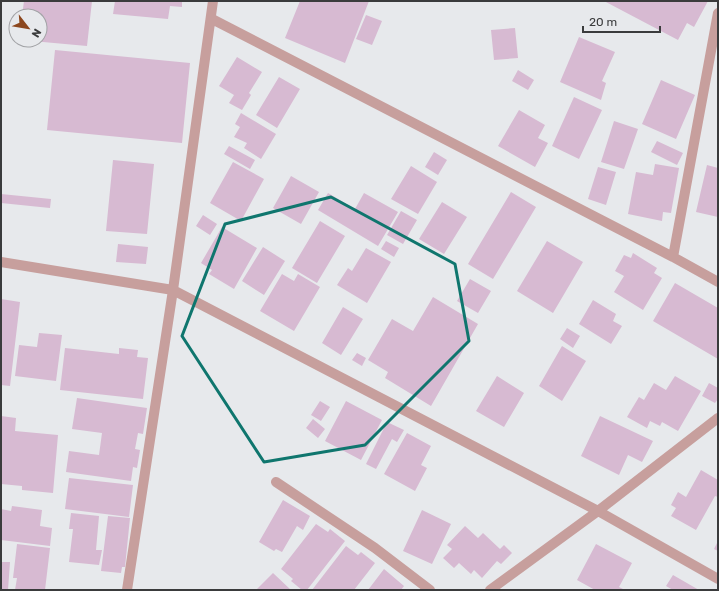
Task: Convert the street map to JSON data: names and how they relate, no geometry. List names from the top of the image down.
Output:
{
  "scale_bar": "20 m",
  "north": "bottom right"
}
